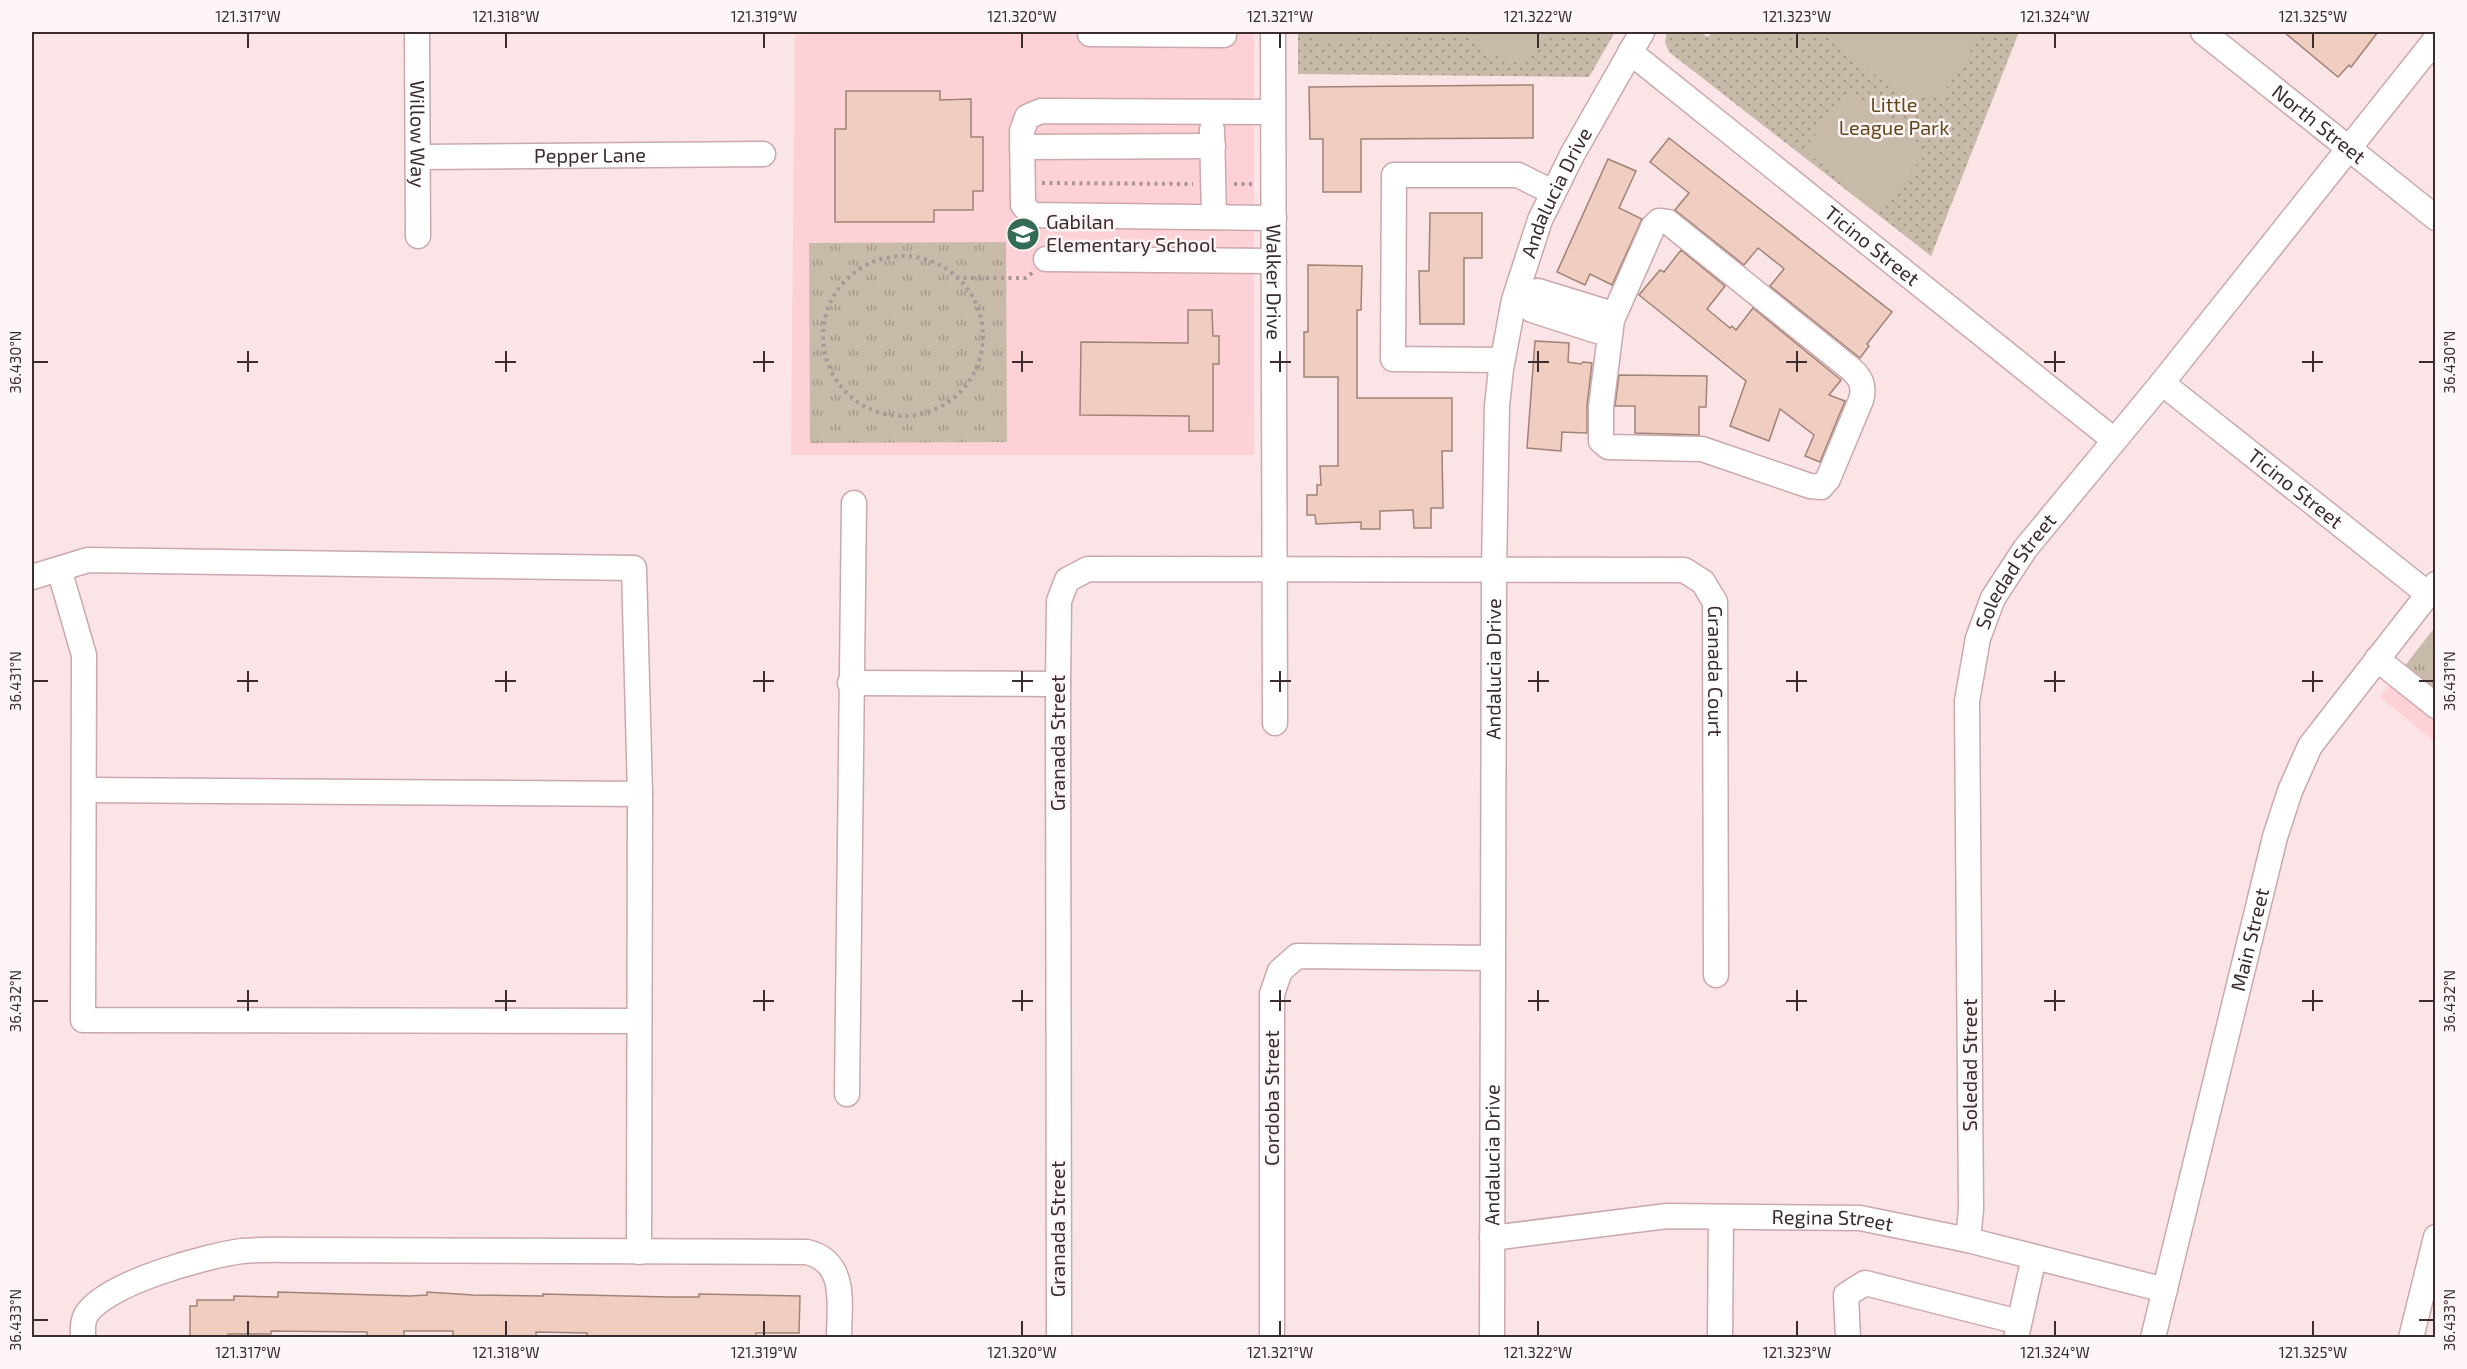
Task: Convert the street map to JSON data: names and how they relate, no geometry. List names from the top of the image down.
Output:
{
  "streets": {
    "street": [
      "North Street",
      "Willow Way",
      "Pepper Lane",
      "Andalucia Drive",
      "Ticino Street",
      "Walker Drive",
      "Soledad Street",
      "Granada Court",
      "Granada Street",
      "Main Street",
      "Cordoba Street",
      "Regina Street"
    ]
  },
  "crossings": [
    ["North Street", "Soledad Street"],
    ["Willow Way", "Pepper Lane"],
    ["Andalucia Drive", "Ticino Street"],
    ["Andalucia Drive", "Granada Court"],
    ["Andalucia Drive", "Granada Street"],
    ["Andalucia Drive", "Cordoba Street"],
    ["Andalucia Drive", "Regina Street"],
    ["Ticino Street", "Soledad Street"],
    ["Ticino Street", "Main Street"],
    ["Walker Drive", "Granada Street"],
    ["Soledad Street", "Regina Street"],
    ["Granada Court", "Granada Street"],
    ["Main Street", "Regina Street"]
  ],
  "parks": ["Little League Park"],
  "places": {
    "school or university": ["Gabilan Elementary School"]
  },
  "coordinates": [
    "121.317°W",
    "121.318°W",
    "121.319°W",
    "121.320°W",
    "121.321°W",
    "121.322°W",
    "121.323°W",
    "121.324°W",
    "121.325°W",
    "36.430°N",
    "36.431°N",
    "36.432°N",
    "36.433°N"
  ]
}
